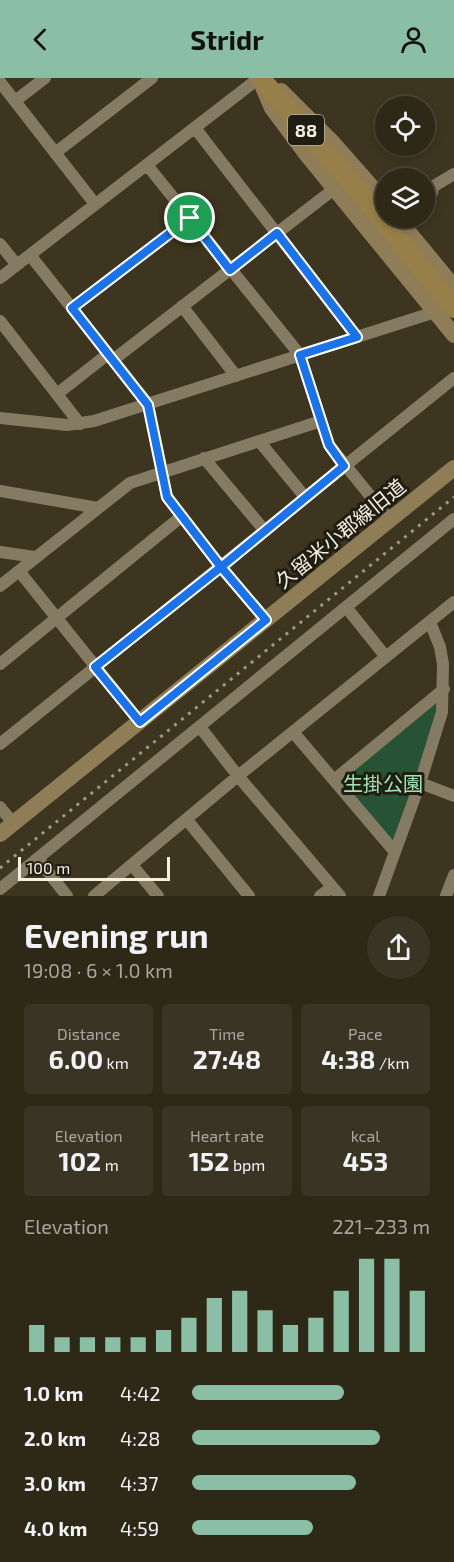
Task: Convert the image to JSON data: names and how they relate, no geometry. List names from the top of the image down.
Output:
{
  "streets": {
    "main road": ["88", "久留米小郡線旧道"]
  },
  "parks": ["生掛公園"],
  "scale_bar": "100 m",
  "page": {
    "header": "Stridr",
    "scale": "100 m",
    "heading": ["Evening run", "19:08 · 6 × 1.0 km"],
    "stats": [
      ["Distance", "6.00 km"],
      ["Time", "27:48"],
      ["Pace", "4:38 /km"],
      ["Elevation", "102 m"],
      ["Heart rate", "152 bpm"],
      ["kcal", "453"]
    ],
    "chart": ["Elevation", "221–233 m"],
    "list": [
      {
        "name": "1.0 km",
        "note": "4:42"
      },
      {
        "name": "2.0 km",
        "note": "4:28"
      },
      {
        "name": "3.0 km",
        "note": "4:37"
      },
      {
        "name": "4.0 km",
        "note": "4:59"
      }
    ]
  }
}
